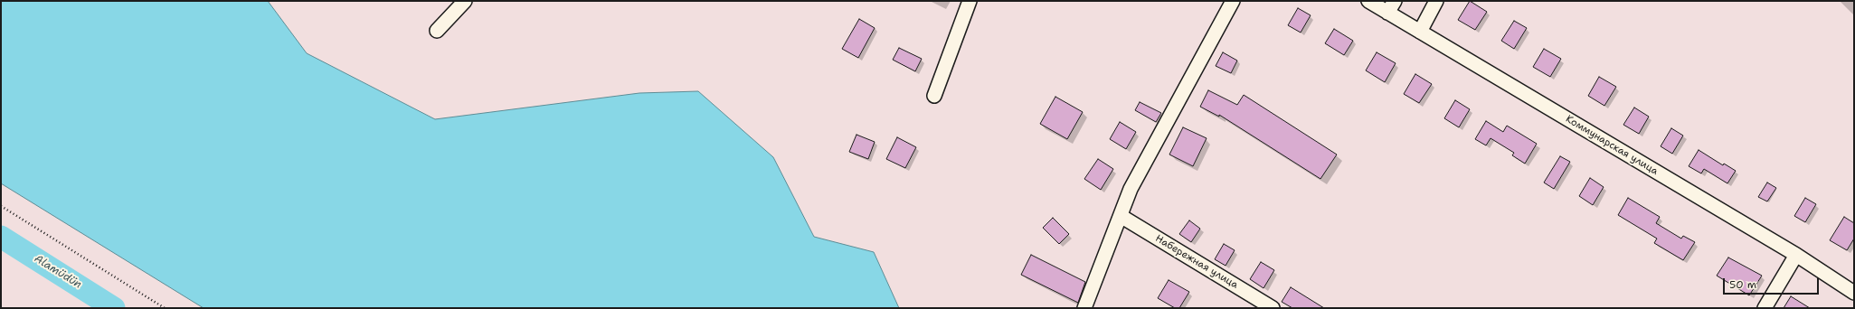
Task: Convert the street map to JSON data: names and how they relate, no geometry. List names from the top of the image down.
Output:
{
  "streets": {
    "street": ["Коммунарская улица", "Набережная улица"]
  },
  "water": ["Alamüdün"],
  "scale_bar": "50 m"
}
